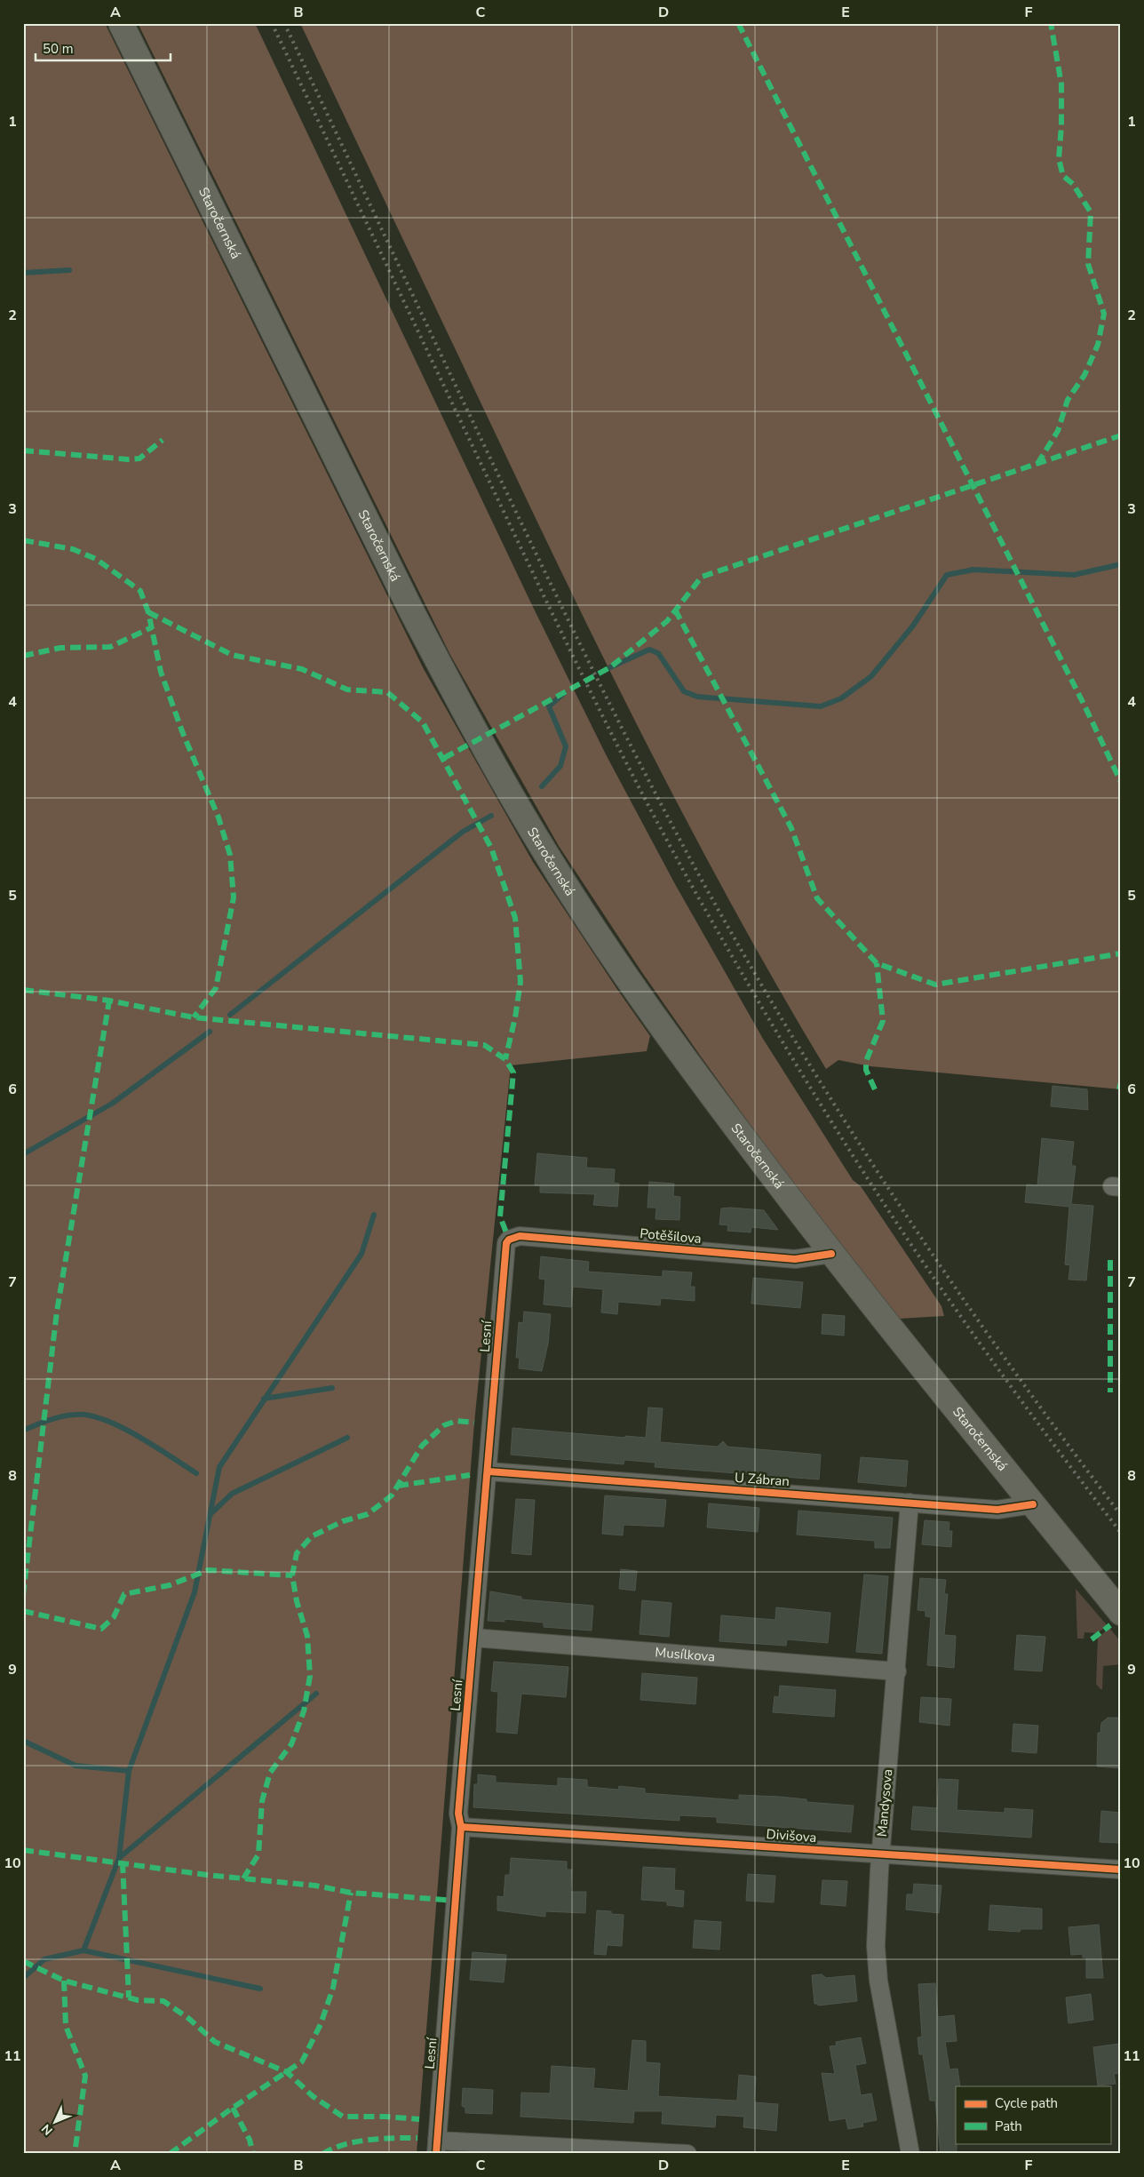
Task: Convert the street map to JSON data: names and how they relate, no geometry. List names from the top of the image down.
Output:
{
  "streets": {
    "main road": ["Staročernská"],
    "street": [
      "Potěšilova",
      "Lesní",
      "U Zábran",
      "Musílkova",
      "Mandysova",
      "Divišova"
    ]
  },
  "crossings": [
    ["Staročernská", "Potěšilova"],
    ["Staročernská", "U Zábran"],
    ["Potěšilova", "Lesní"],
    ["Lesní", "U Zábran"],
    ["Lesní", "Musílkova"],
    ["Lesní", "Divišova"],
    ["U Zábran", "Mandysova"],
    ["Musílkova", "Mandysova"],
    ["Mandysova", "Divišova"]
  ],
  "legend": ["Cycle path", "Path"],
  "scale_bar": "50 m",
  "north": "bottom left",
  "grid": {
    "columns": [
      "A",
      "B",
      "C",
      "D",
      "E",
      "F"
    ],
    "rows": [
      "1",
      "2",
      "3",
      "4",
      "5",
      "6",
      "7",
      "8",
      "9",
      "10",
      "11"
    ]
  }
}
